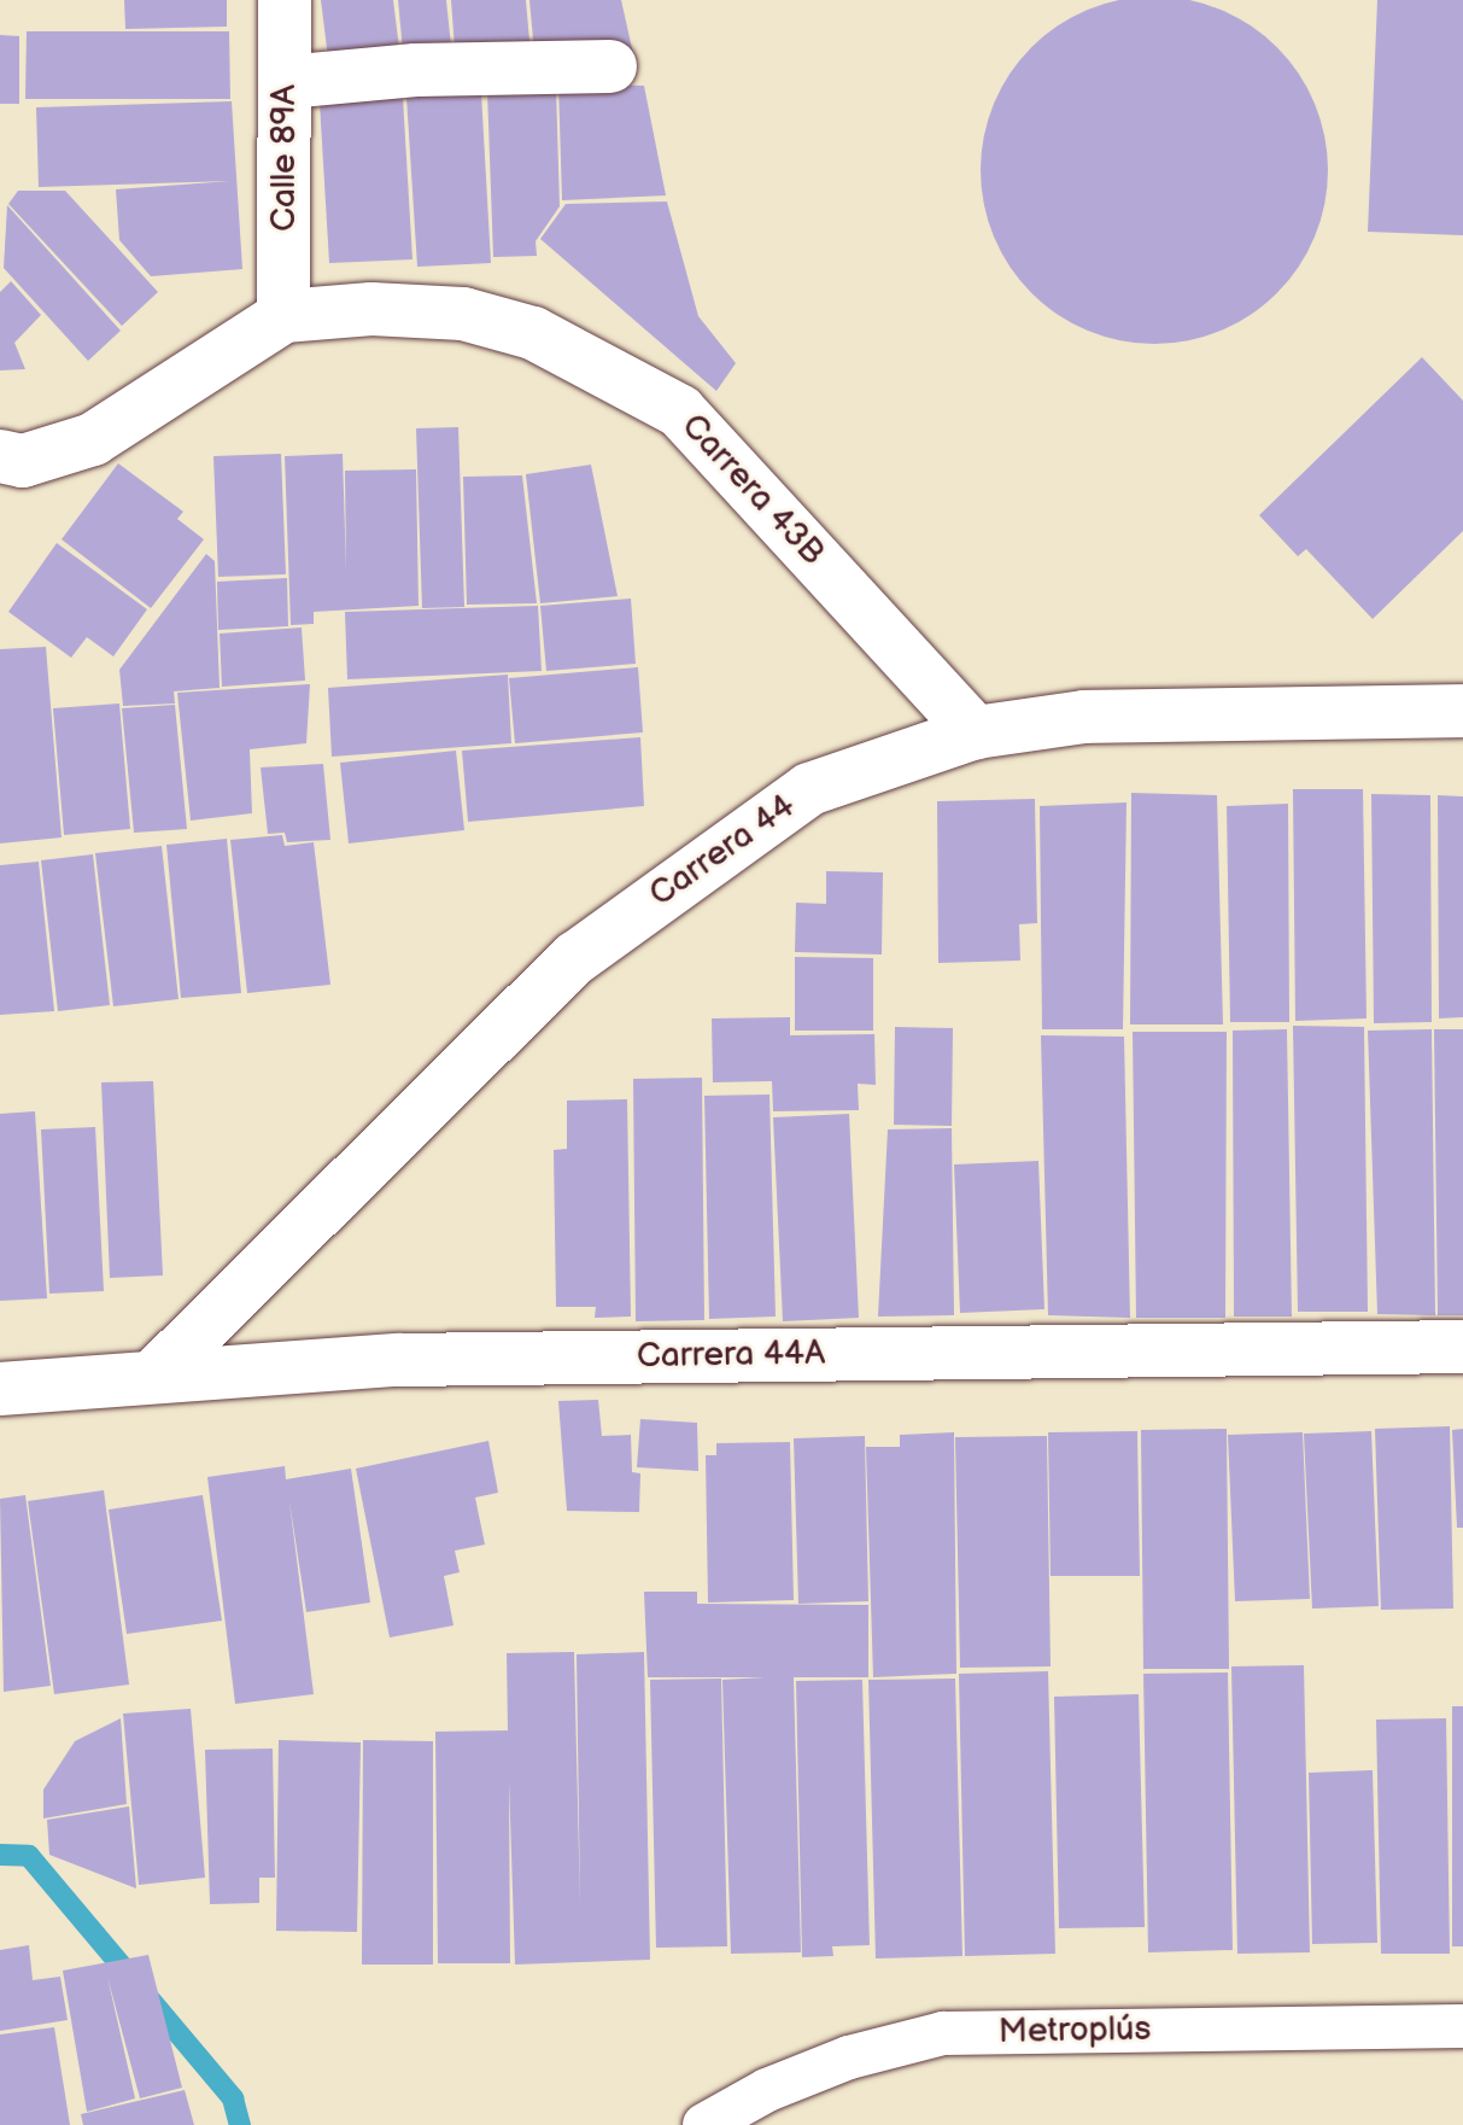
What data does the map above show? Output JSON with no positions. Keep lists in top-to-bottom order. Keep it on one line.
{"streets":{"street":["Calle 89A","Carrera 43B","Carrera 44","Carrera 44A"],"lane":["Metroplús"]},"crossings":[["Calle 89A","Carrera 43B"],["Carrera 43B","Carrera 44"],["Carrera 44","Carrera 44A"]]}
